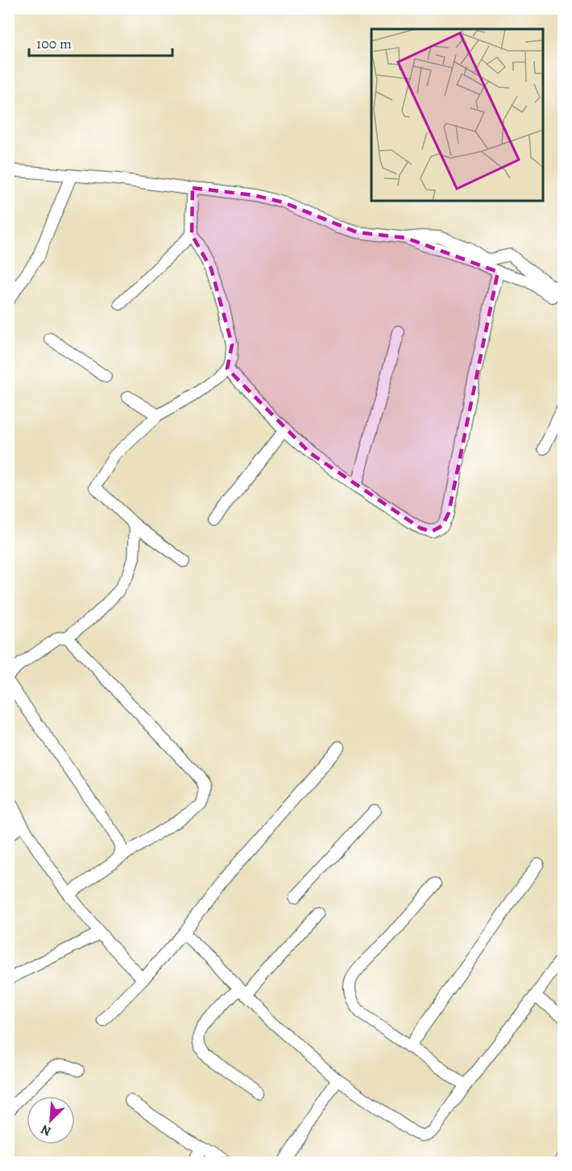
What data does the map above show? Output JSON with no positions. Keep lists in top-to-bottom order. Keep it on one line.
{"scale_bar":"100 m","north":"bottom left"}
